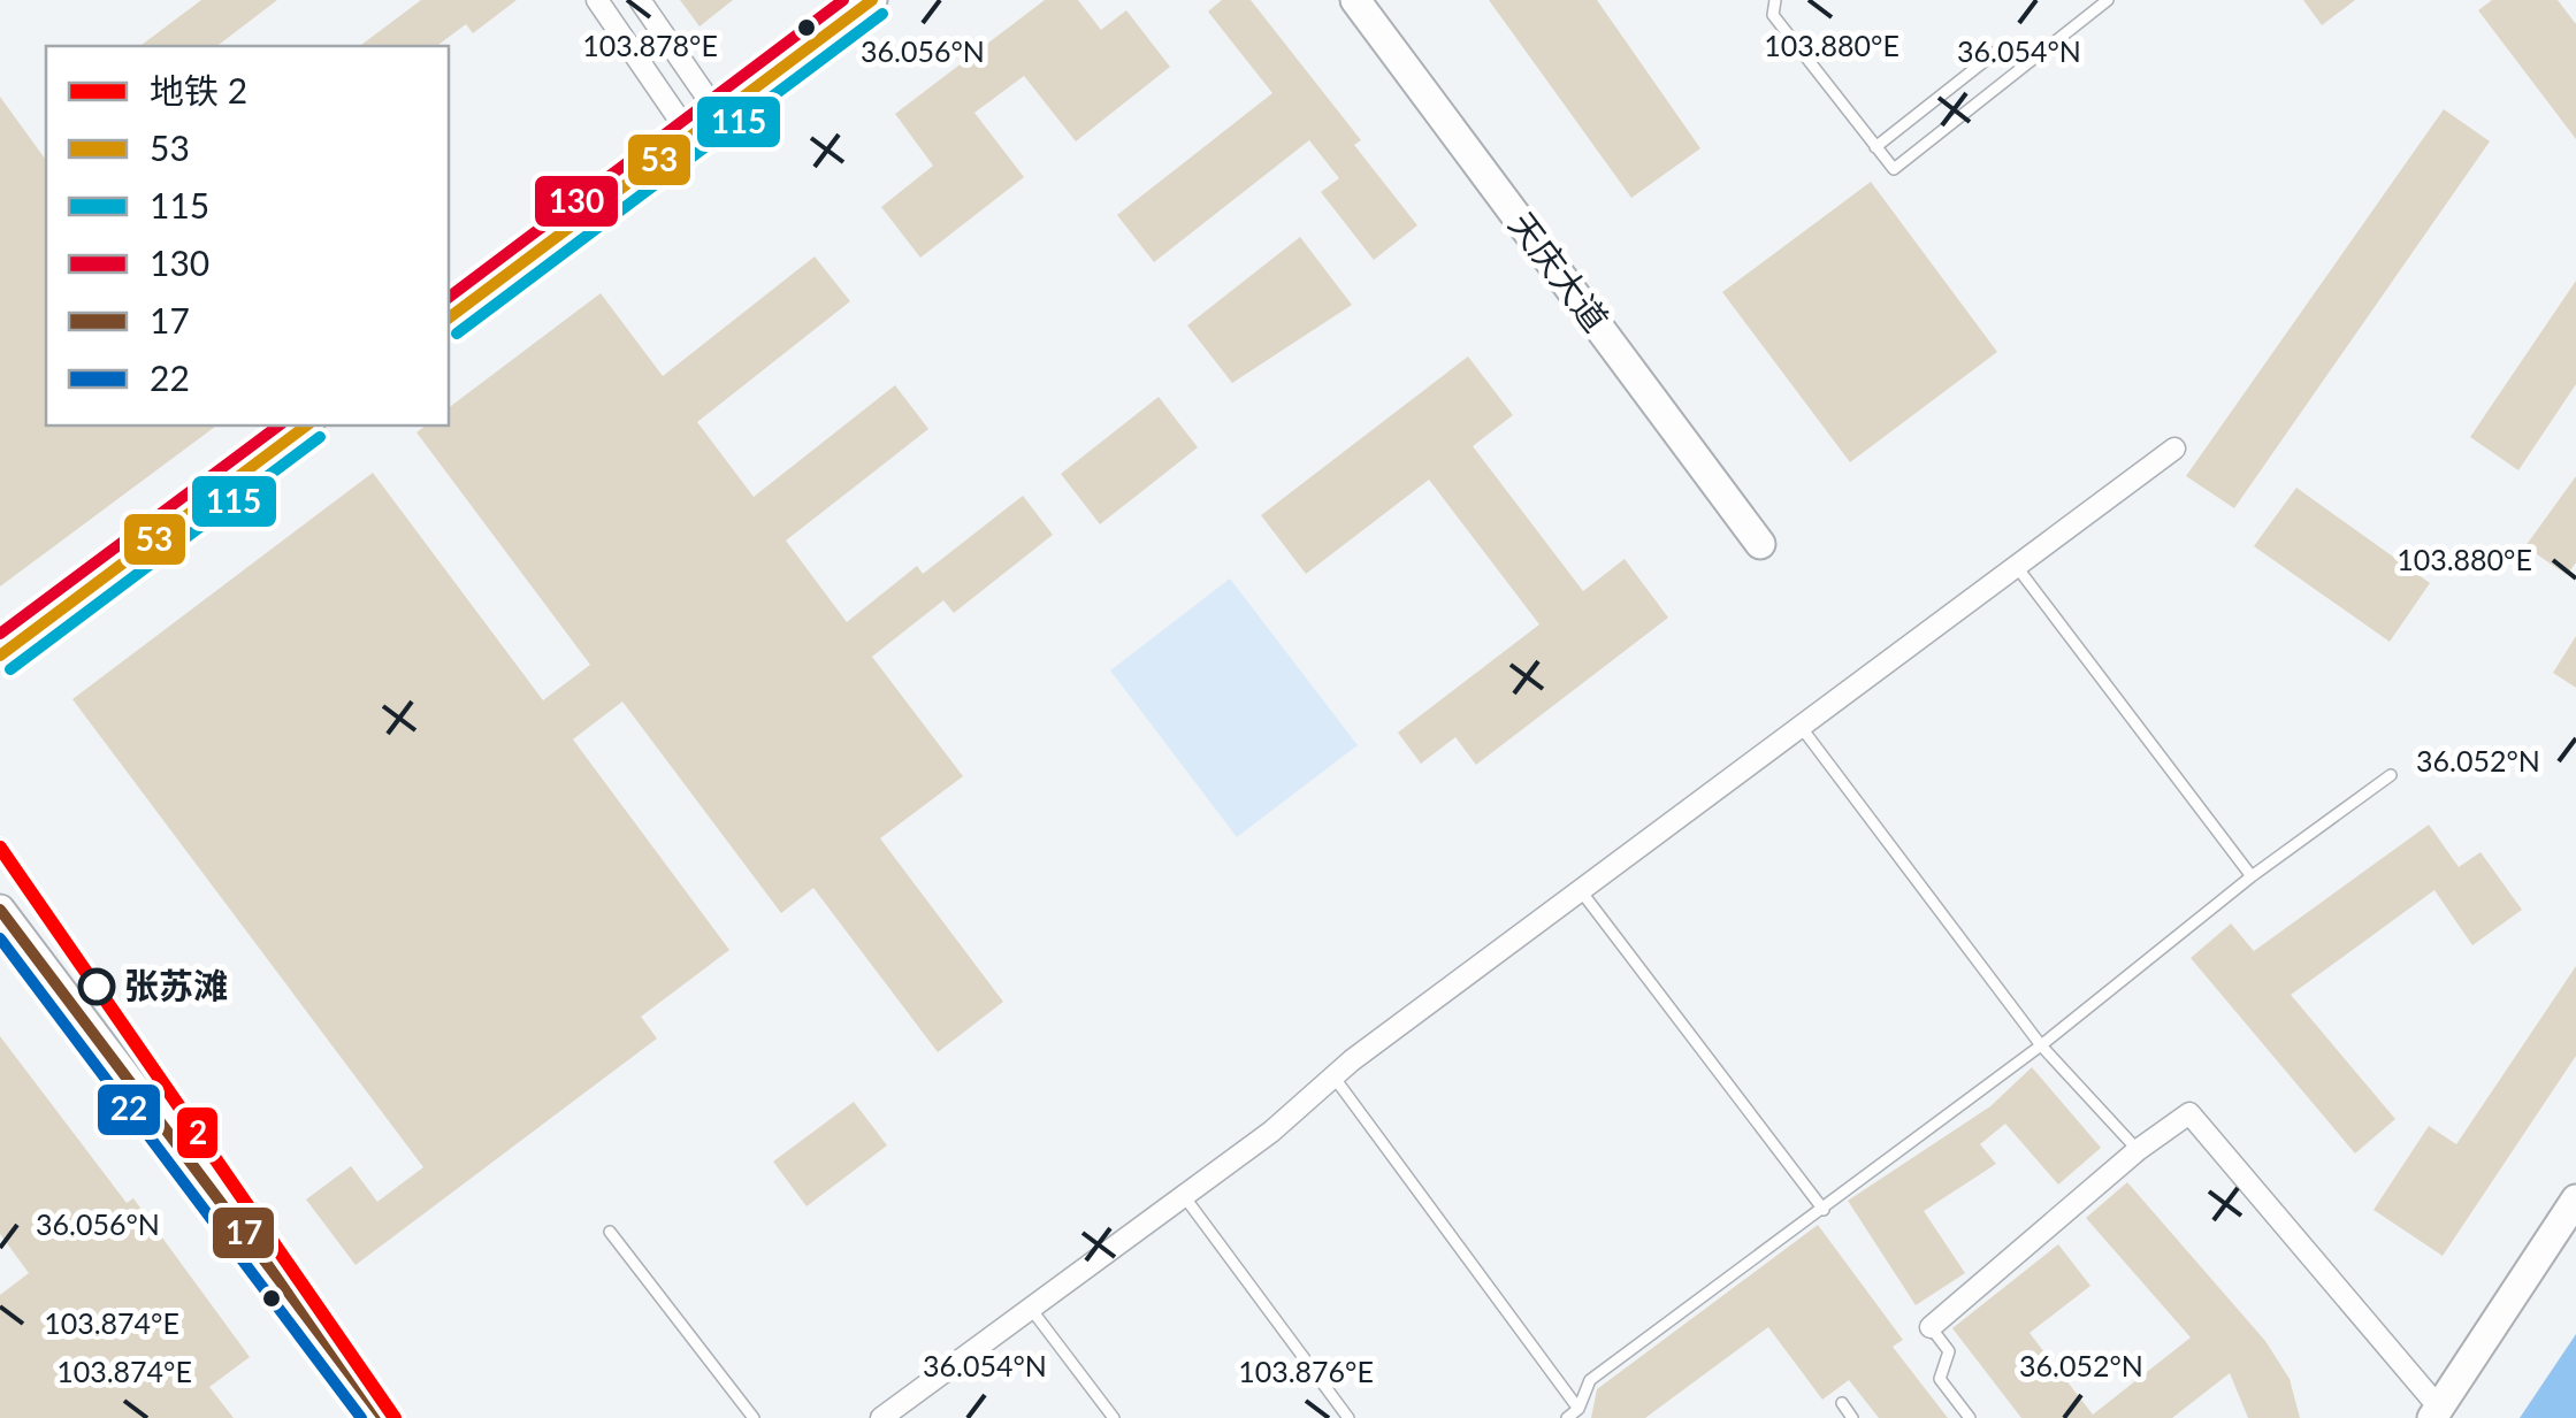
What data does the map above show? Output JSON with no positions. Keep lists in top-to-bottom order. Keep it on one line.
{"streets":{"street":["天庆大道"]},"places":["张苏滩"],"lines":["transit line 53","transit line 130","transit line 115","metro line 2","transit line 17","transit line 22"],"legend":["地铁 2","53","115","130","17","22"],"coordinates":["103.878°E","103.880°E","36.056°N","36.054°N","36.052°N","103.874°E","103.876°E"]}
